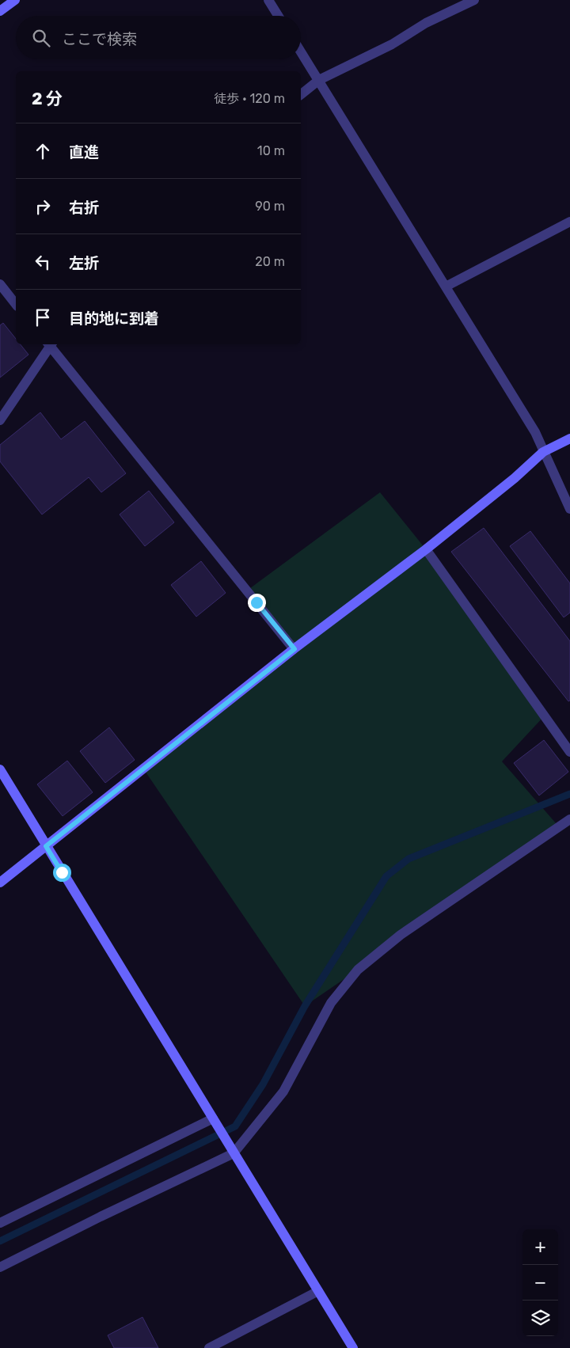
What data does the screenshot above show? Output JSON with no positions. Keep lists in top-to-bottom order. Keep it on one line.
{"page":{"search":"ここで検索","heading":["2 分","徒歩 · 120 m"],"list":[["直進","10 m"],["右折","90 m"],["左折","20 m"],"目的地に到着"],"map_buttons":["+","−"]}}
